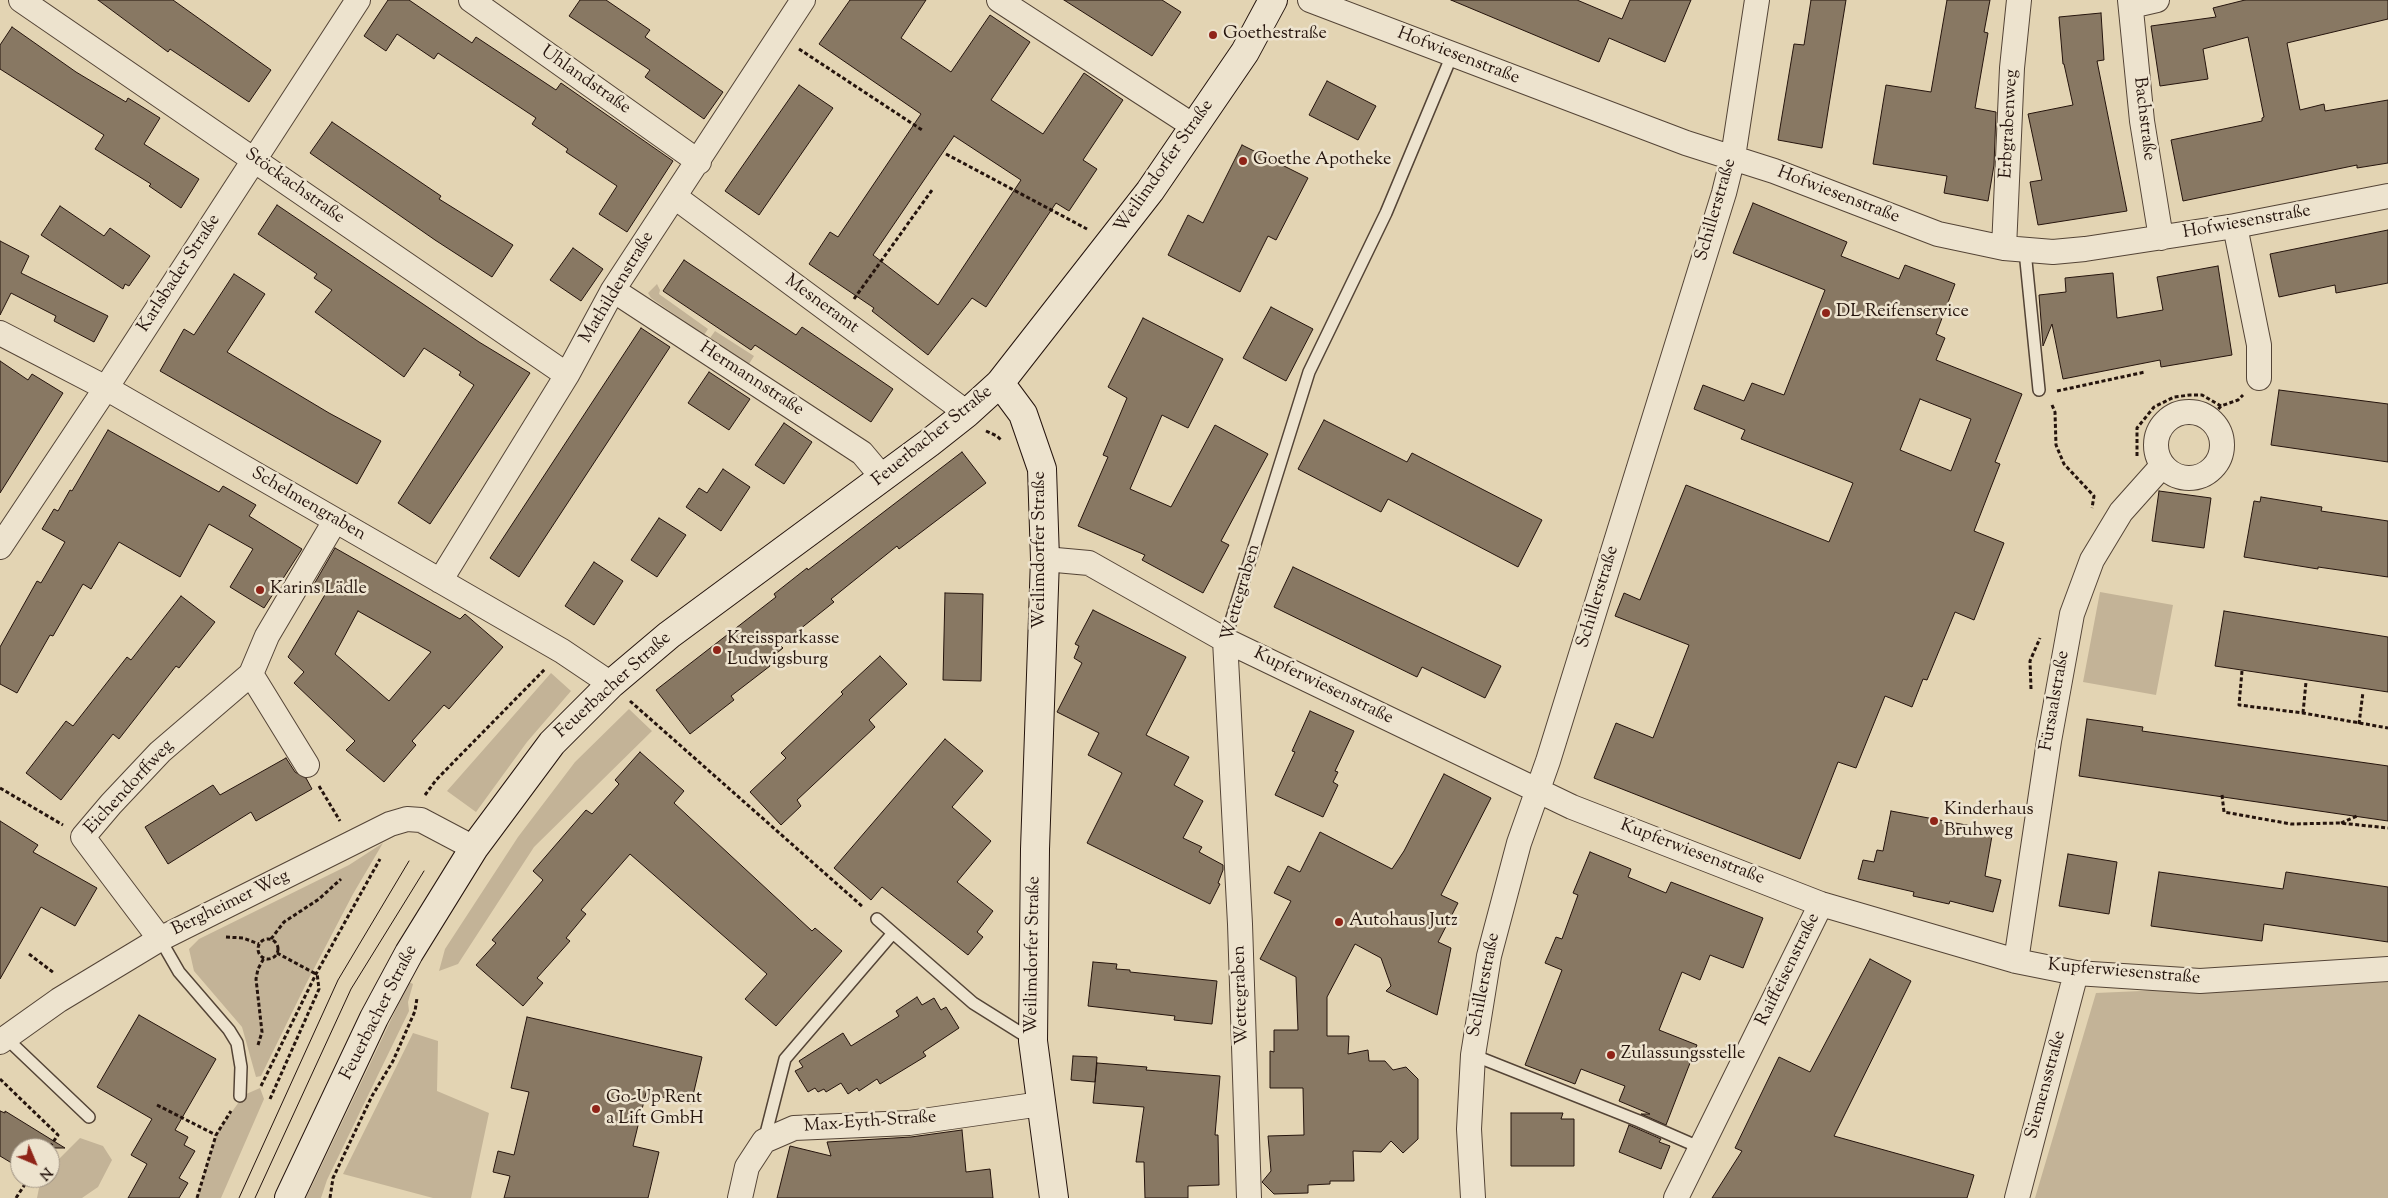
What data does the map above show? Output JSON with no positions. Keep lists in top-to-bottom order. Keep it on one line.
{"streets":{"main road":["Weilimdorfer Straße","Feuerbacher Straße"],"street":["Hofwiesenstraße","Uhlandstraße","Bachstraße","Erbgrabenweg","Stöckachstraße","Schillerstraße","Karlsbader Straße","Mathildenstraße","Mesneramt","Hermannstraße","Schelmengraben","Wettegraben","Kupferwiesenstraße","Fürsaalstraße","Eichendorffweg","Bergheimer Weg","Raiffeisenstraße","Siemensstraße","Max-Eyth-Straße"]},"crossings":[["Hofwiesenstraße","Bachstraße"],["Hofwiesenstraße","Erbgrabenweg"],["Hofwiesenstraße","Schillerstraße"],["Hofwiesenstraße","Wettegraben"],["Uhlandstraße","Mathildenstraße"],["Weilimdorfer Straße","Feuerbacher Straße"],["Weilimdorfer Straße","Kupferwiesenstraße"],["Weilimdorfer Straße","Max-Eyth-Straße"],["Stöckachstraße","Karlsbader Straße"],["Stöckachstraße","Mathildenstraße"],["Schillerstraße","Kupferwiesenstraße"],["Karlsbader Straße","Schelmengraben"],["Mathildenstraße","Mesneramt"],["Mathildenstraße","Hermannstraße"],["Mathildenstraße","Schelmengraben"],["Mesneramt","Feuerbacher Straße"],["Hermannstraße","Feuerbacher Straße"],["Feuerbacher Straße","Schelmengraben"],["Schelmengraben","Eichendorffweg"],["Wettegraben","Kupferwiesenstraße"],["Kupferwiesenstraße","Fürsaalstraße"],["Kupferwiesenstraße","Raiffeisenstraße"],["Kupferwiesenstraße","Siemensstraße"],["Eichendorffweg","Bergheimer Weg"]],"places":["Goethestraße","Goethe Apotheke","DL Reifenservice","Karins Lädle","Kreissparkasse Ludwigsburg","Kinderhaus Bruhweg","Autohaus Jutz","Zulassungsstelle","Go-Up Rent a Lift GmbH"],"north":"bottom right"}
